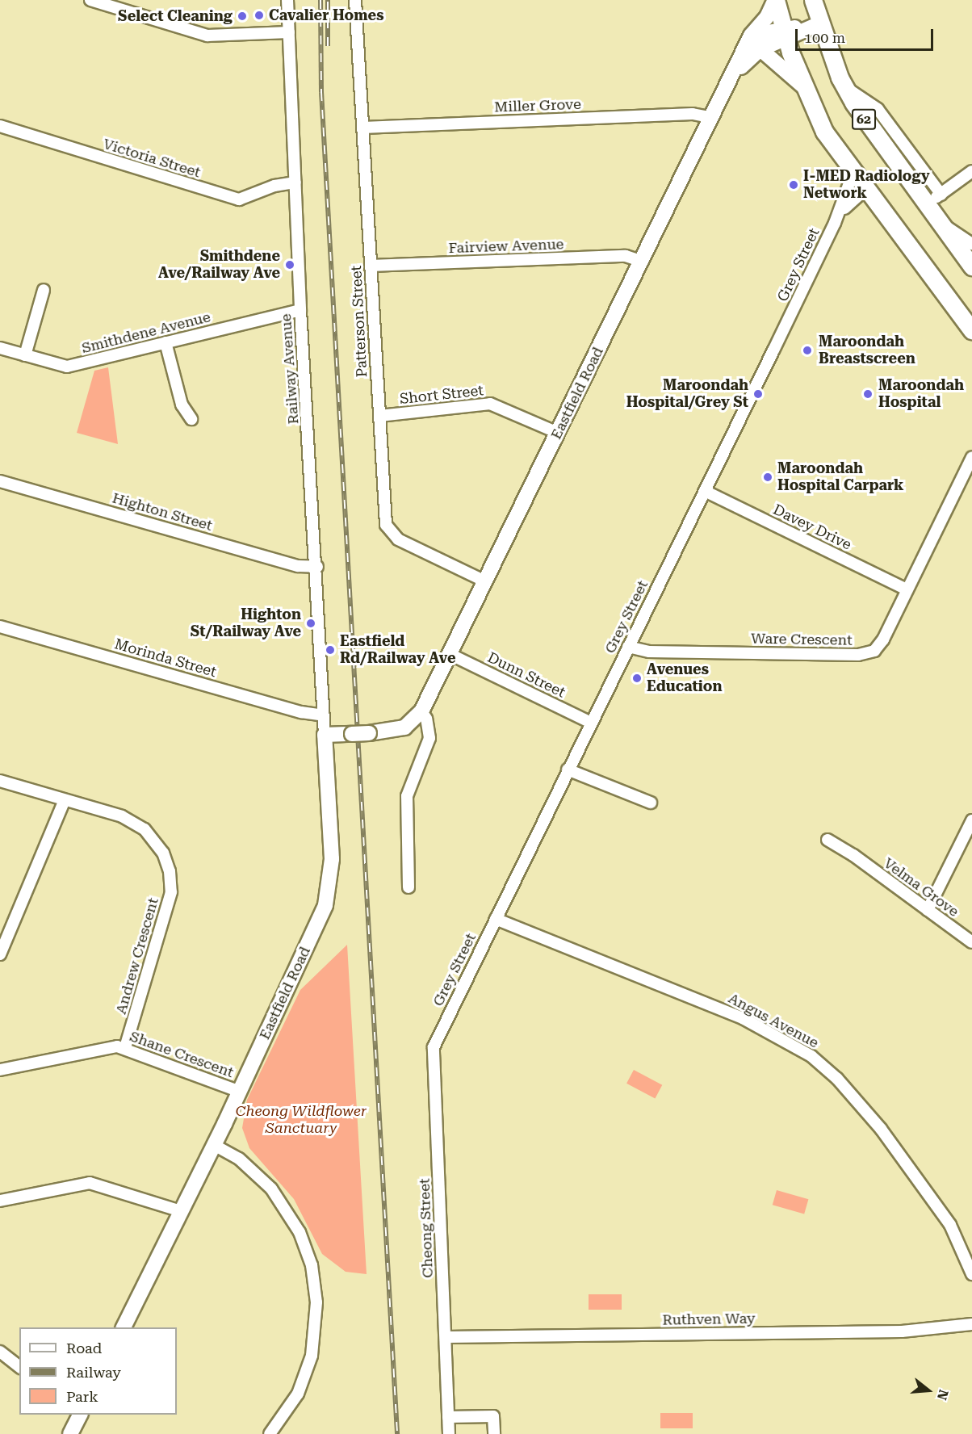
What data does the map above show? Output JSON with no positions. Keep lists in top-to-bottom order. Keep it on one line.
{"streets":{"main road":["62","Eastfield Road"],"street":["Miller Grove","Victoria Street","Fairview Avenue","Grey Street","Patterson Street","Smithdene Avenue","Railway Avenue","Short Street","Highton Street","Davey Drive","Ware Crescent","Morinda Street","Dunn Street","Velma Grove","Andrew Crescent","Angus Avenue","Shane Crescent","Cheong Street","Ruthven Way"]},"crossings":[["Miller Grove","Patterson Street"],["Miller Grove","Eastfield Road"],["62","Eastfield Road"],["Victoria Street","Railway Avenue"],["Fairview Avenue","Patterson Street"],["Fairview Avenue","Eastfield Road"],["Grey Street","Davey Drive"],["Grey Street","Ware Crescent"],["Grey Street","Dunn Street"],["Grey Street","Angus Avenue"],["Grey Street","Cheong Street"],["Patterson Street","Eastfield Road"],["Patterson Street","Short Street"],["Smithdene Avenue","Railway Avenue"],["Railway Avenue","Eastfield Road"],["Railway Avenue","Highton Street"],["Railway Avenue","Morinda Street"],["Eastfield Road","Short Street"],["Eastfield Road","Dunn Street"],["Eastfield Road","Shane Crescent"],["Davey Drive","Ware Crescent"],["Andrew Crescent","Shane Crescent"],["Cheong Street","Ruthven Way"]],"parks":["Cheong Wildflower Sanctuary"],"places":["Cavalier Homes","Select Cleaning","I-MED Radiology Network","Smithdene Ave/Railway Ave","Maroondah Breastscreen","Maroondah Hospital/Grey St","Maroondah Hospital","Maroondah Hospital Carpark","Highton St/Railway Ave","Eastfield Rd/Railway Ave","Avenues Education"],"legend":["Road","Railway","Park"],"scale_bar":"100 m","north":"right"}
